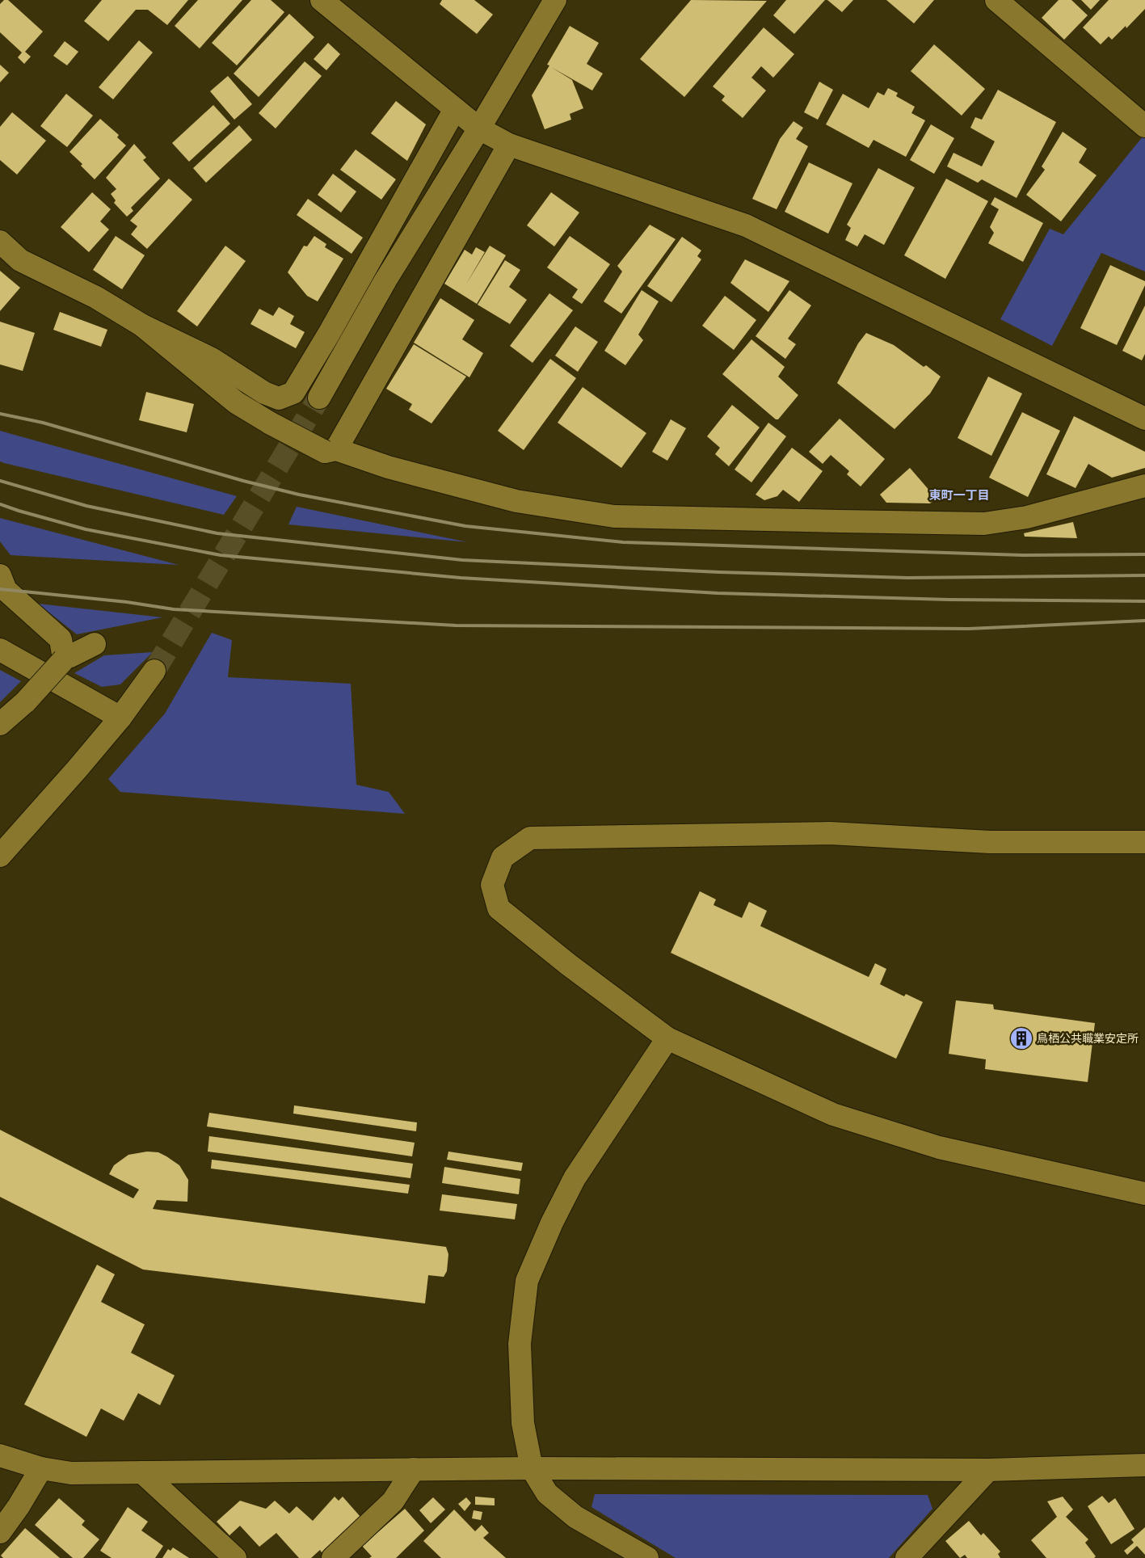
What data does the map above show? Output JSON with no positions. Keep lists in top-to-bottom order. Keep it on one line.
{"districts":["東町一丁目"],"places":{"building":["鳥栖公共職業安定所"]}}
